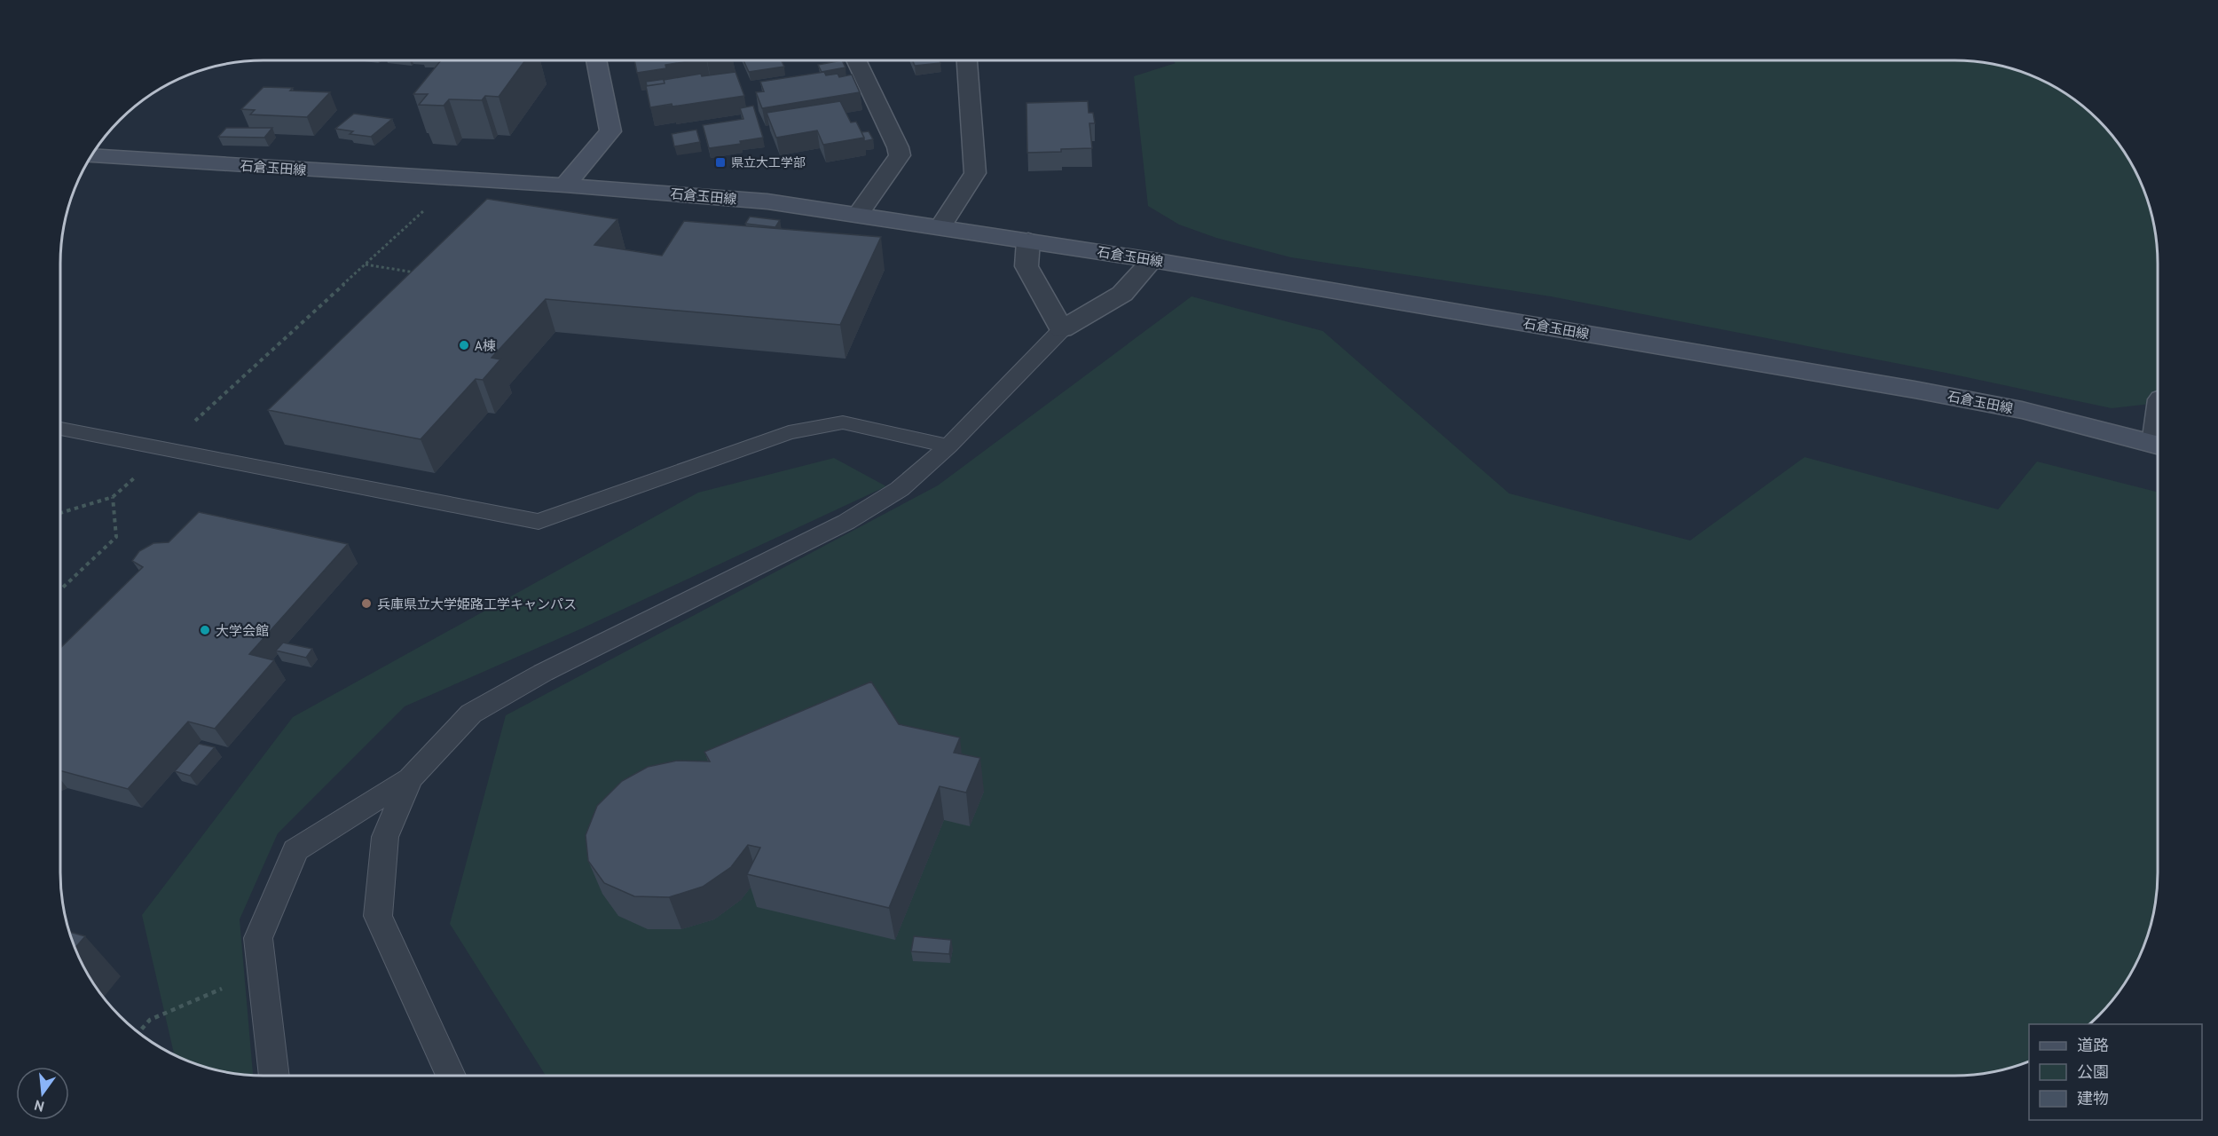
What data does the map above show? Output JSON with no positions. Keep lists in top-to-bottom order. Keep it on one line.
{"streets":{"main road":["石倉玉田線"]},"places":{"transit":["県立大工学部"],"other":["A棟","兵庫県立大学姫路工学キャンパス","大学会館"]},"legend":["道路","公園","建物"],"north":"bottom"}
